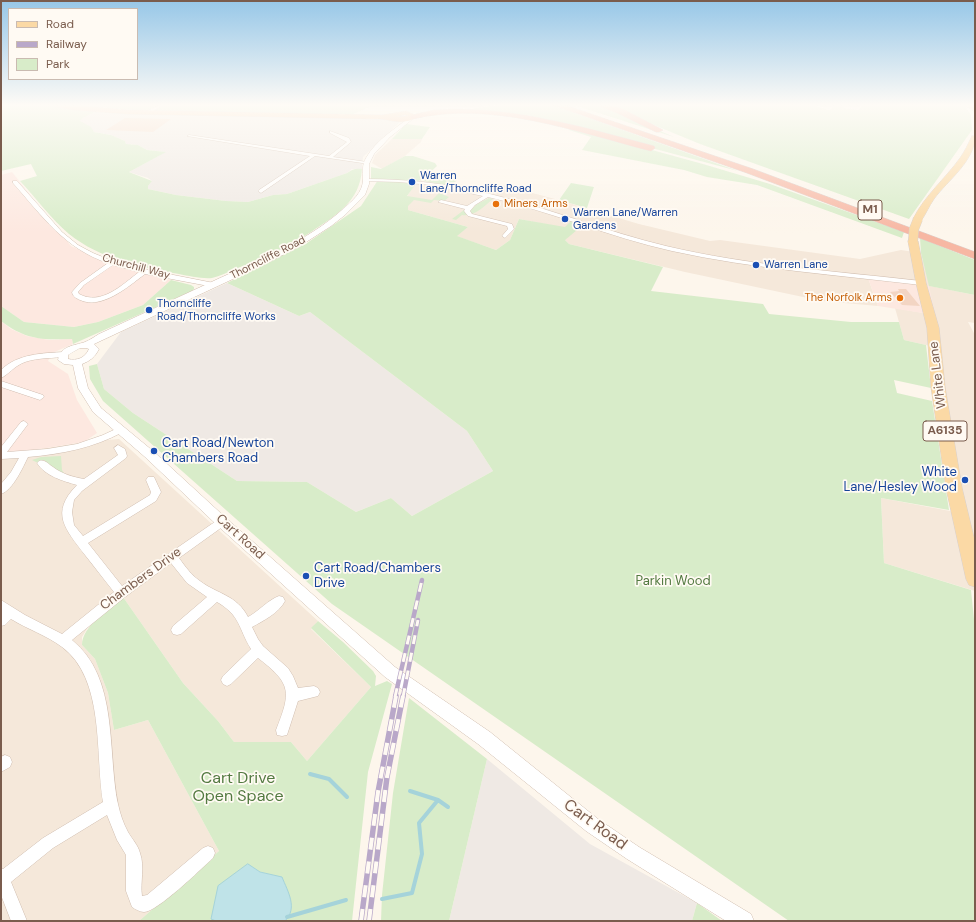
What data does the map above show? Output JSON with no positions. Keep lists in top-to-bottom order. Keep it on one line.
{"streets":{"highway":["M1"],"main road":["White Lane","A6135"],"street":["Thorncliffe Road","Churchill Way","Cart Road","Chambers Drive"]},"crossings":[["Thorncliffe Road","Churchill Way"],["Cart Road","Chambers Drive"]],"parks":["Parkin Wood","Cart Drive Open Space"],"places":["Warren Lane/Thorncliffe Road","Miners Arms","Warren Lane/Warren Gardens","Warren Lane","The Norfolk Arms","Thorncliffe Road/Thorncliffe Works","Cart Road/Newton Chambers Road","White Lane/Hesley Wood","Cart Road/Chambers Drive"],"legend":["Road","Railway","Park"]}
